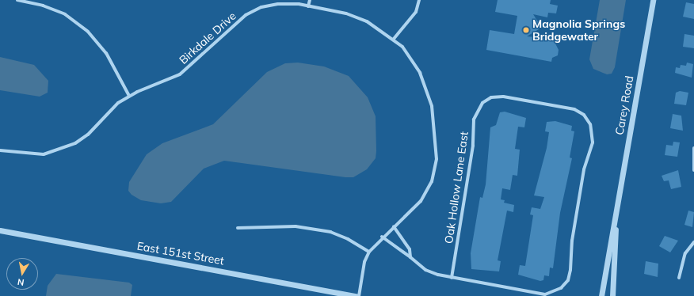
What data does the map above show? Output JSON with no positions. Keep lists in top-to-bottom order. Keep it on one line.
{"streets":{"street":["Birkdale Drive","Carey Road","Oak Hollow Lane East","East 151st Street"]},"crossings":[["Birkdale Drive","East 151st Street"]],"places":["Magnolia Springs Bridgewater"],"north":"bottom"}
